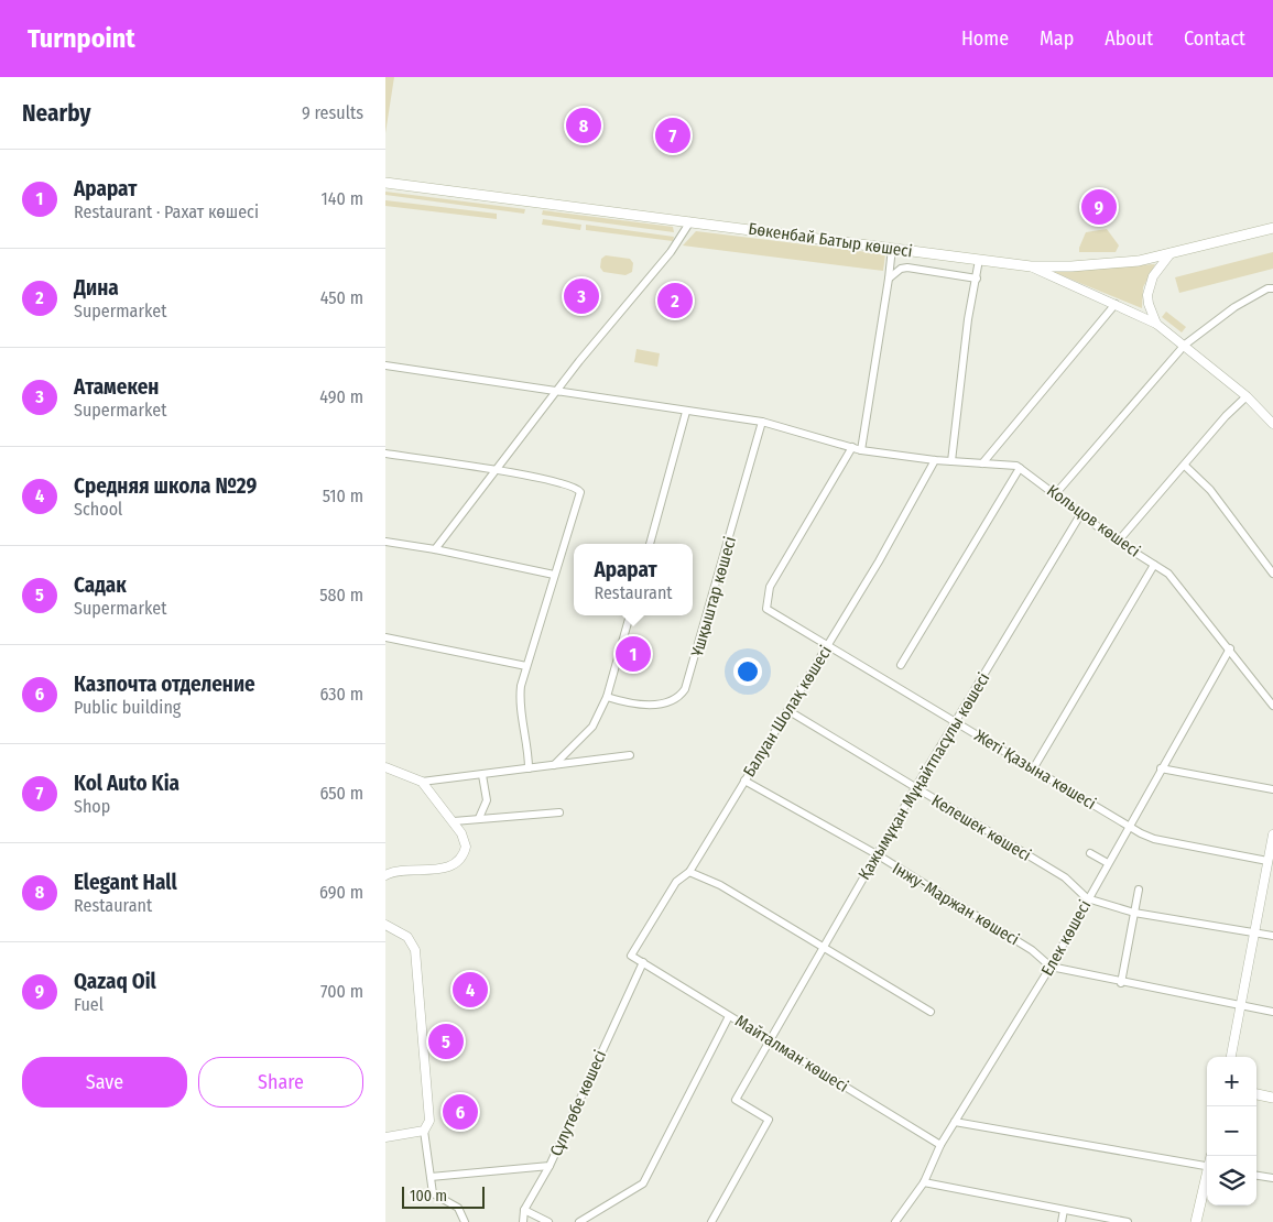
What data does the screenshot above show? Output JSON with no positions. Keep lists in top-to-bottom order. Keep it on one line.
{"streets":{"main road":["Бөкенбай Батыр көшесі"],"street":["Кольцов көшесі","Ұшқыштар көшесі","Балуан Шолақ көшесі","Жеті Қазына көшесі","Қажымұқан Мұңайтпасұлы көшесі","Келешек көшесі","Інжу-Маржан көшесі","Елек көшесі","Майталман көшесі","Сұлутөбе көшесі"]},"crossings":[["Кольцов көшесі","Ұшқыштар көшесі"],["Кольцов көшесі","Балуан Шолақ көшесі"],["Кольцов көшесі","Жеті Қазына көшесі"],["Кольцов көшесі","Қажымұқан Мұңайтпасұлы көшесі"],["Кольцов көшесі","Елек көшесі"],["Балуан Шолақ көшесі","Жеті Қазына көшесі"],["Балуан Шолақ көшесі","Келешек көшесі"],["Балуан Шолақ көшесі","Інжу-Маржан көшесі"],["Балуан Шолақ көшесі","Майталман көшесі"],["Жеті Қазына көшесі","Қажымұқан Мұңайтпасұлы көшесі"],["Жеті Қазына көшесі","Елек көшесі"],["Қажымұқан Мұңайтпасұлы көшесі","Келешек көшесі"],["Қажымұқан Мұңайтпасұлы көшесі","Інжу-Маржан көшесі"],["Қажымұқан Мұңайтпасұлы көшесі","Майталман көшесі"],["Келешек көшесі","Елек көшесі"],["Інжу-Маржан көшесі","Елек көшесі"],["Елек көшесі","Майталман көшесі"],["Майталман көшесі","Сұлутөбе көшесі"]],"scale_bar":"100 m","page":{"header":"Turnpoint","nav":["Home","Map","About","Contact"],"heading":["Nearby","9 results"],"pins":["8","7","9","3","2","1","4","5","6"],"list":[{"mark":"1","name":"Арарат","note":"Restaurant · Рахат көшесі","value":"140 m"},{"mark":"2","name":"Дина","note":"Supermarket","value":"450 m"},{"mark":"3","name":"Атамекен","note":"Supermarket","value":"490 m"},{"mark":"4","name":"Средняя школа №29","note":"School","value":"510 m"},{"mark":"5","name":"Садак","note":"Supermarket","value":"580 m"},{"mark":"6","name":"Казпочта отделение","note":"Public building","value":"630 m"},{"mark":"7","name":"Kol Auto Kia","note":"Shop","value":"650 m"},{"mark":"8","name":"Elegant Hall","note":"Restaurant","value":"690 m"},{"mark":"9","name":"Qazaq Oil","note":"Fuel","value":"700 m"}],"popup":["Арарат","Restaurant"],"buttons":["Save","Share"],"map_buttons":["+","−"],"scale":"100 m"}}
